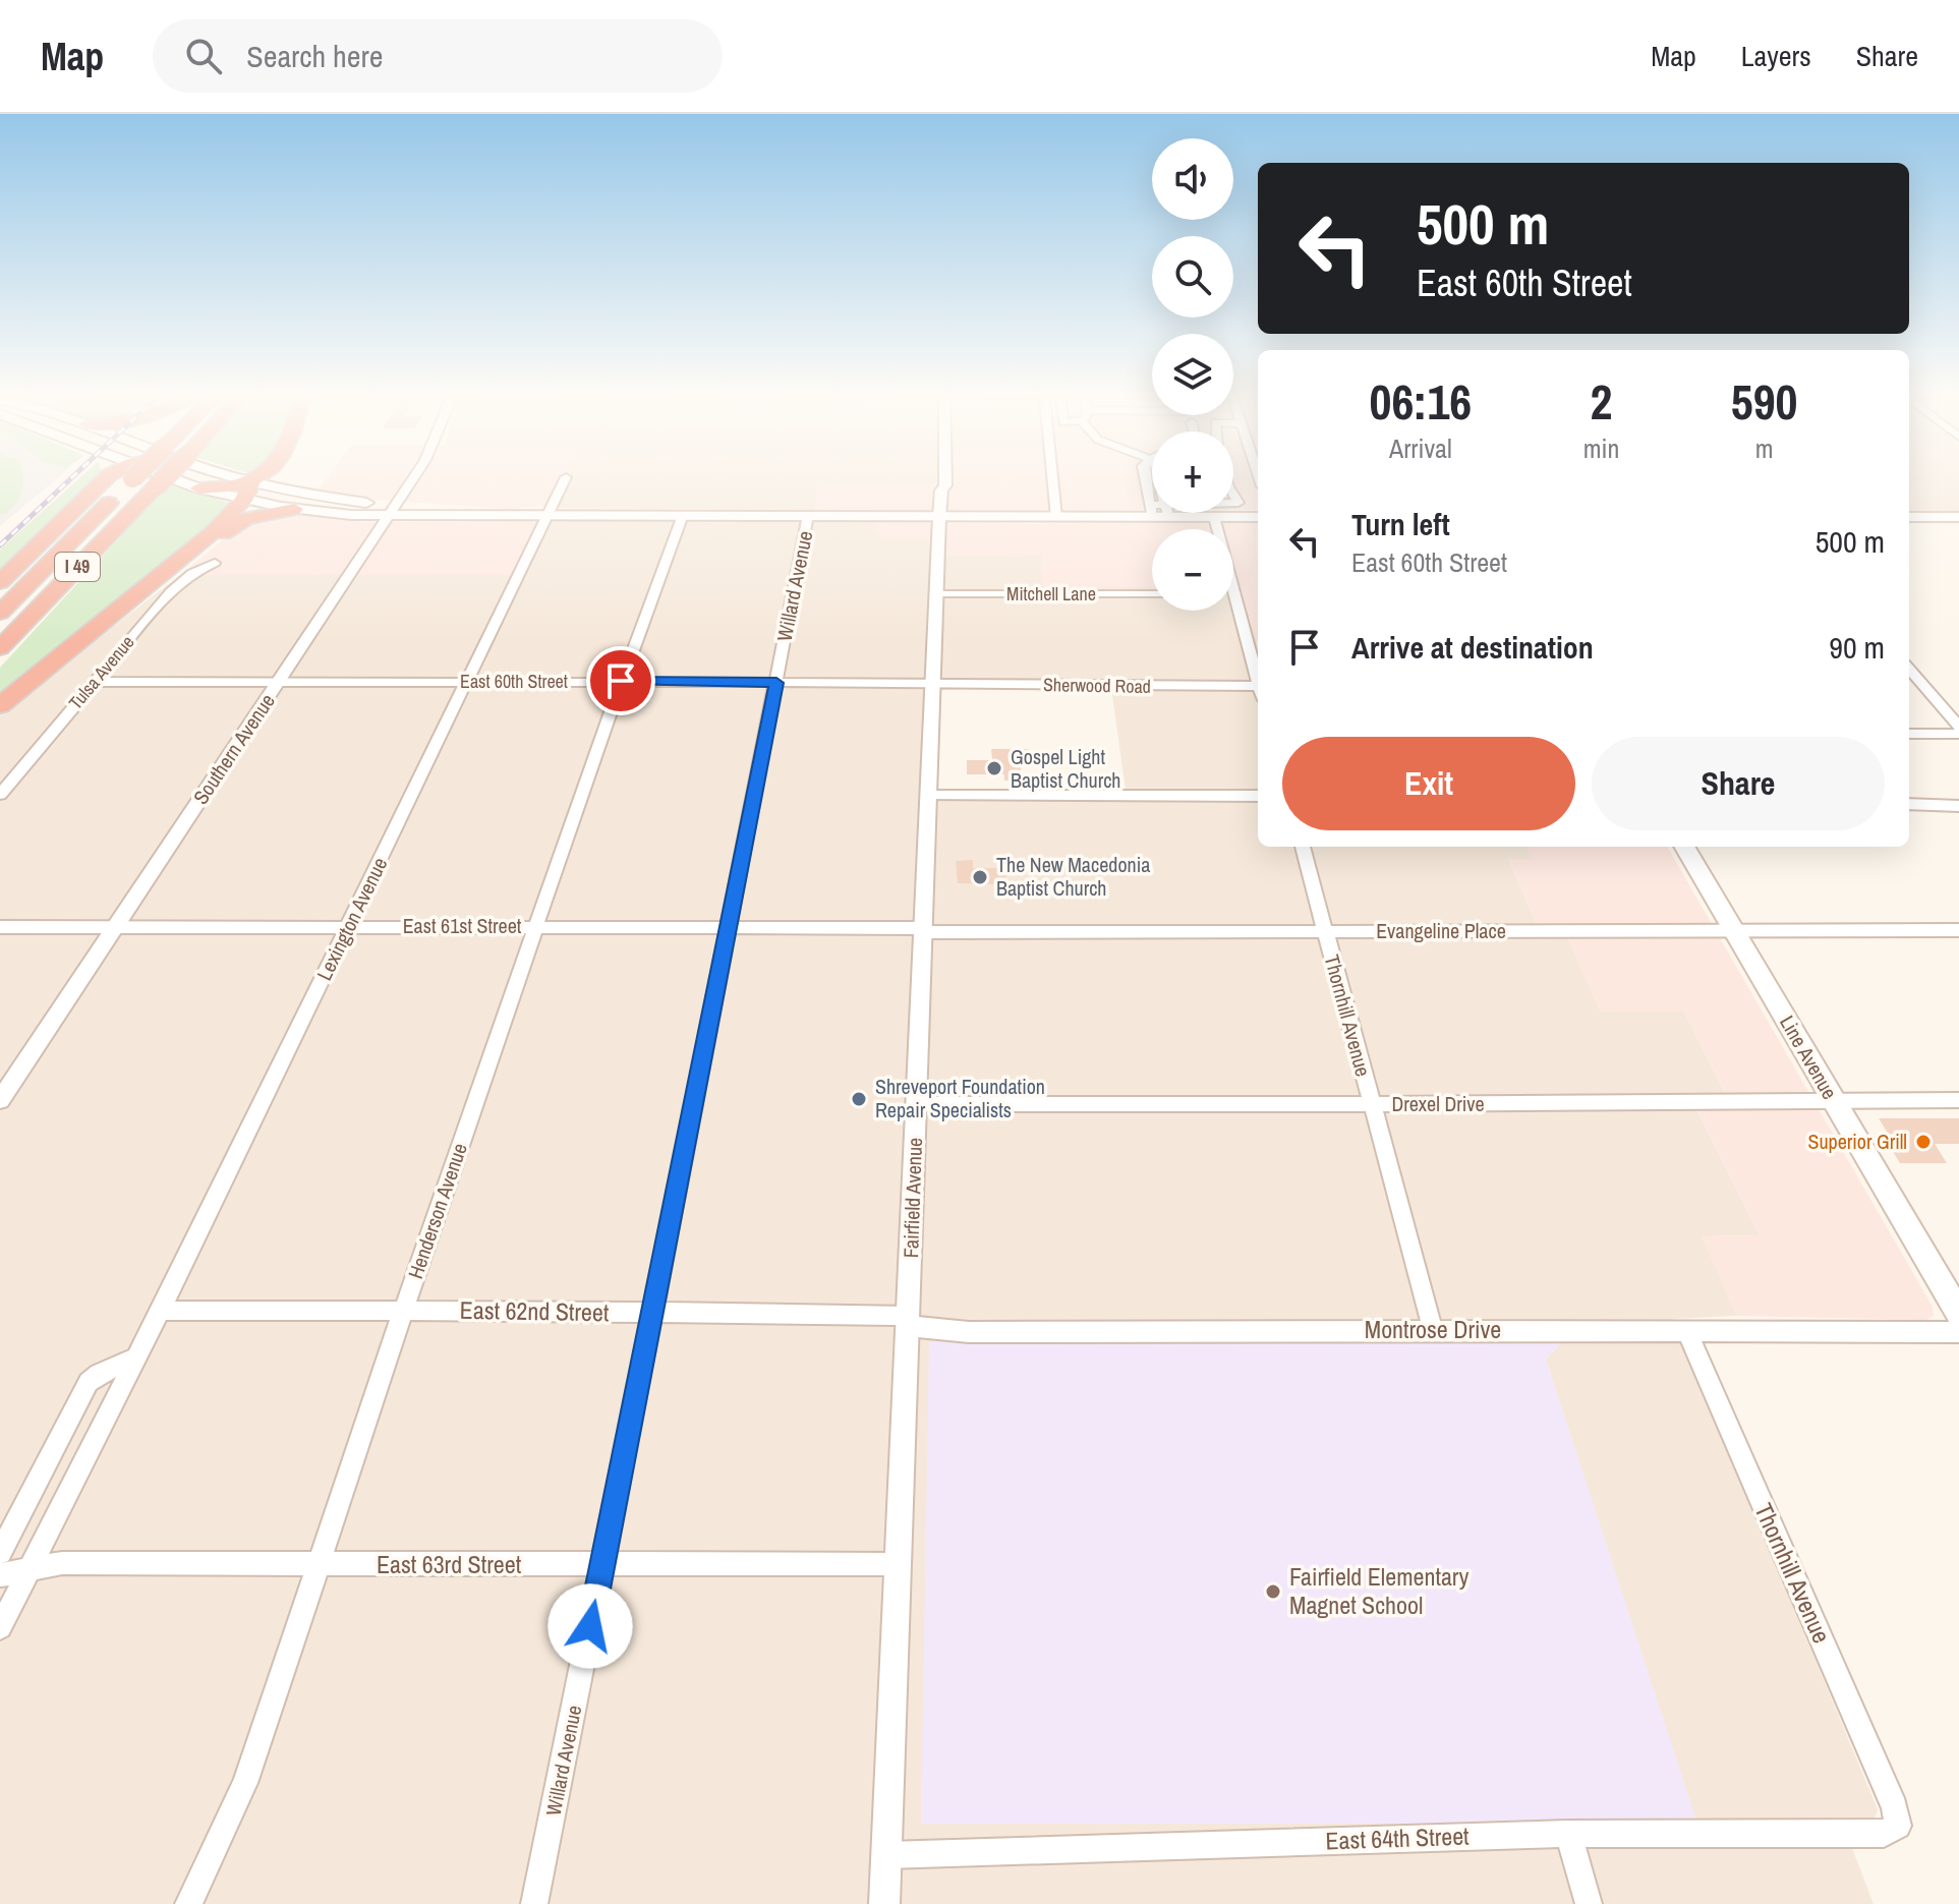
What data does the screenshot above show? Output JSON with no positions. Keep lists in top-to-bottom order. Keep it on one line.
{"streets":{"highway":["I 49"],"main road":["Line Avenue"],"street":["Willard Avenue","Mitchell Lane","Tulsa Avenue","East 60th Street","Sherwood Road","Southern Avenue","Lexington Avenue","East 61st Street","Evangeline Place","Thornhill Avenue","Drexel Drive","Fairfield Avenue","Henderson Avenue","East 62nd Street","Montrose Drive","East 63rd Street","East 64th Street"]},"crossings":[["Willard Avenue","East 60th Street"],["Willard Avenue","East 61st Street"],["Willard Avenue","East 62nd Street"],["Willard Avenue","East 63rd Street"],["Mitchell Lane","Fairfield Avenue"],["Tulsa Avenue","East 60th Street"],["East 60th Street","Sherwood Road"],["East 60th Street","Southern Avenue"],["East 60th Street","Lexington Avenue"],["East 60th Street","Fairfield Avenue"],["East 60th Street","Henderson Avenue"],["Sherwood Road","Fairfield Avenue"],["Southern Avenue","East 61st Street"],["Lexington Avenue","East 61st Street"],["Lexington Avenue","East 62nd Street"],["Lexington Avenue","East 63rd Street"],["East 61st Street","Evangeline Place"],["East 61st Street","Fairfield Avenue"],["East 61st Street","Henderson Avenue"],["Evangeline Place","Thornhill Avenue"],["Evangeline Place","Line Avenue"],["Evangeline Place","Fairfield Avenue"],["Thornhill Avenue","Drexel Drive"],["Thornhill Avenue","Montrose Drive"],["Thornhill Avenue","East 64th Street"],["Line Avenue","Drexel Drive"],["Drexel Drive","Fairfield Avenue"],["Fairfield Avenue","East 62nd Street"],["Fairfield Avenue","Montrose Drive"],["Fairfield Avenue","East 63rd Street"],["Fairfield Avenue","East 64th Street"],["Henderson Avenue","East 62nd Street"],["Henderson Avenue","East 63rd Street"],["East 62nd Street","Montrose Drive"]],"places":["Gospel Light Baptist Church","The New Macedonia Baptist Church","Shreveport Foundation Repair Specialists","Superior Grill","Fairfield Elementary Magnet School"],"page":{"header":"Map","search":"Search here","nav":["Map","Layers","Share"],"map_buttons":["+","−"],"turn":["500 m","East 60th Street"],"eta":["06:16","Arrival","2","min","590","m"],"list":[{"name":"Turn left","note":"East 60th Street","value":"500 m"},{"name":"Arrive at destination","value":"90 m"}],"buttons":["Exit","Share"]}}
